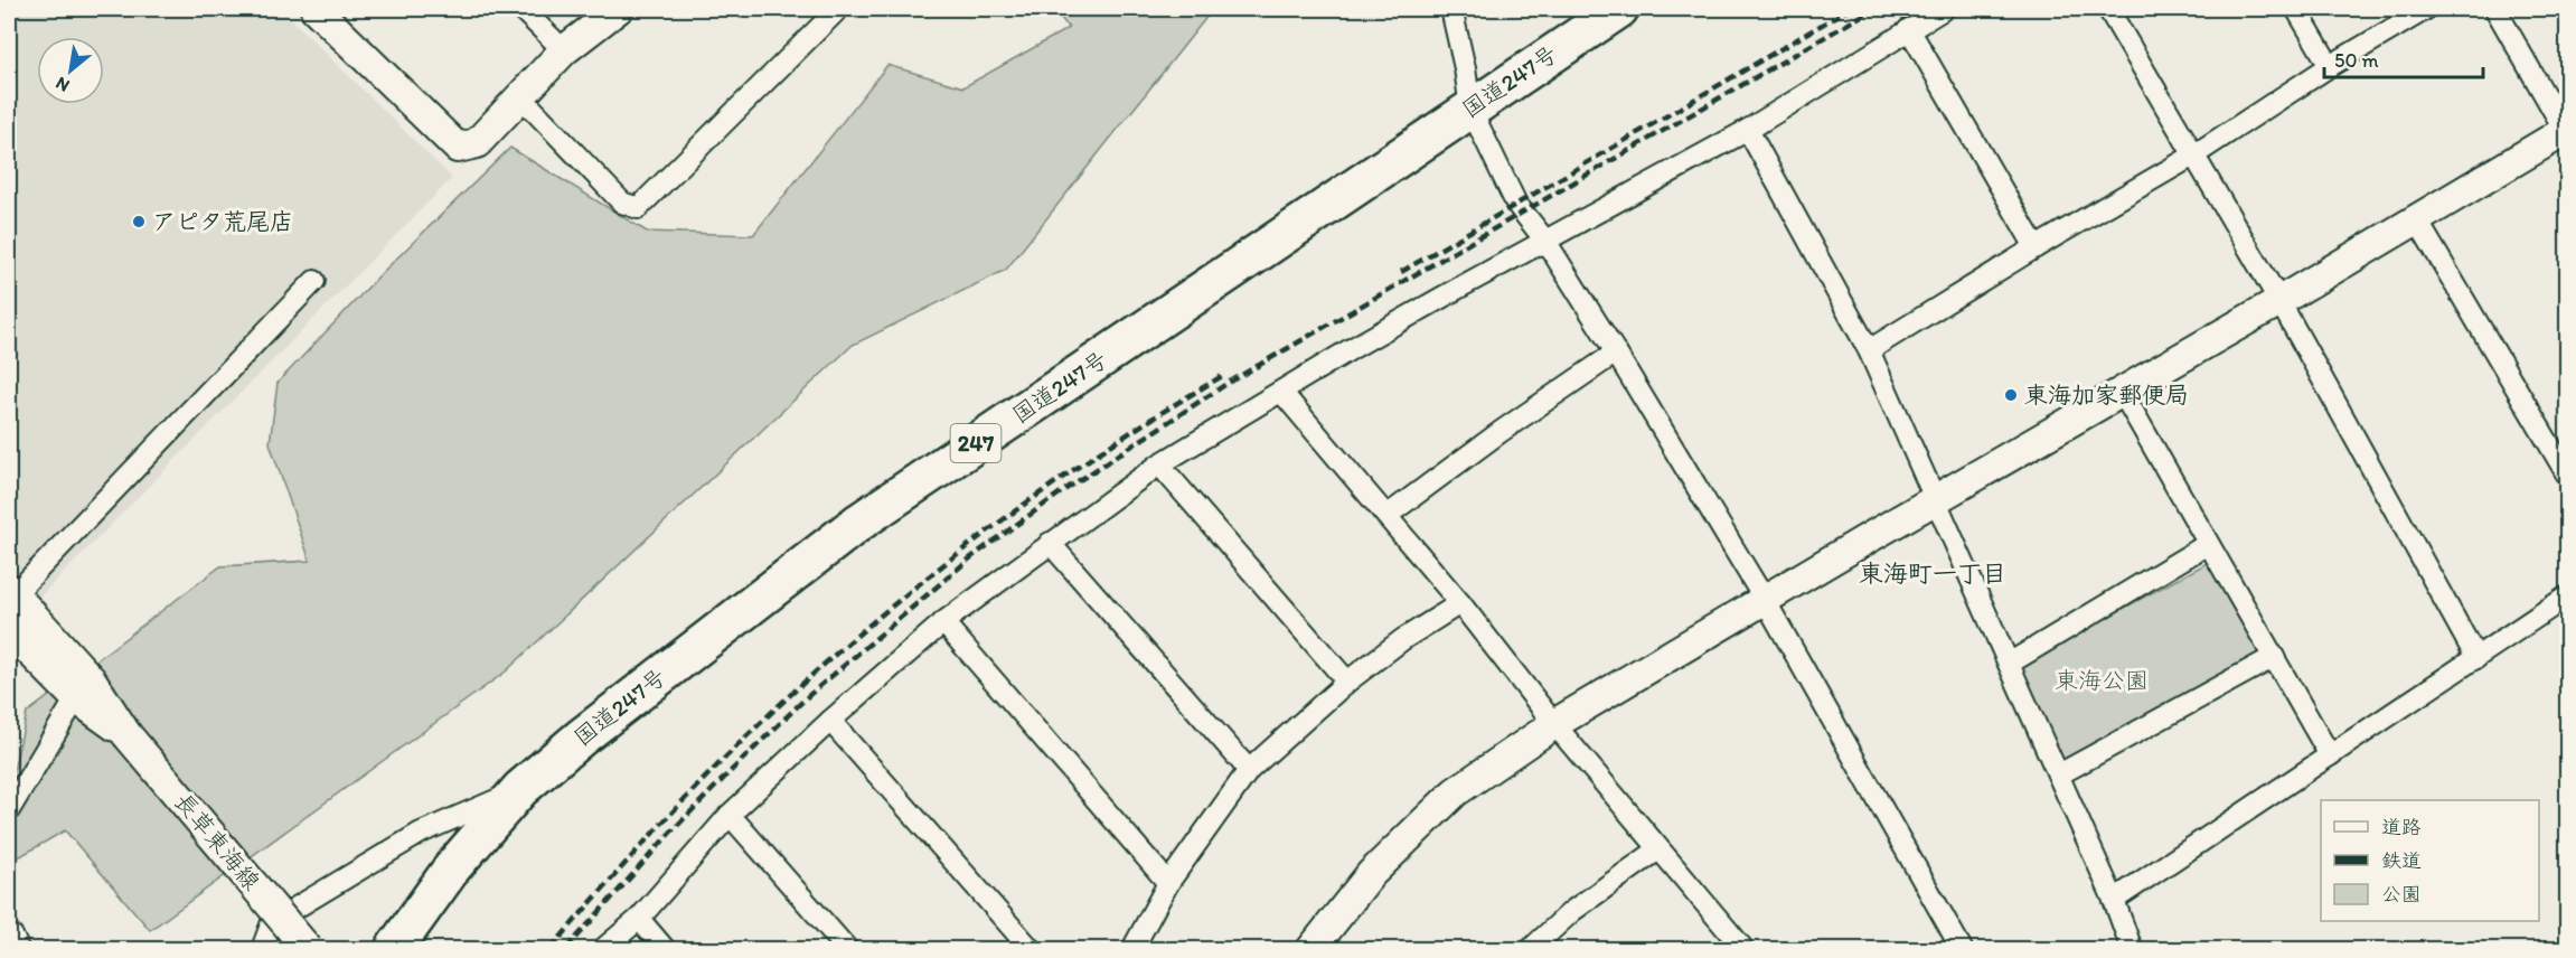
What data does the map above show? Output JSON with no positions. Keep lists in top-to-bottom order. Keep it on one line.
{"streets":{"highway":["国道247号","247"],"street":["長草東海線"]},"districts":["東海町一丁目"],"parks":["東海公園"],"places":["アピタ荒尾店","東海加家郵便局"],"legend":["道路","鉄道","公園"],"scale_bar":"50 m","north":"bottom left"}
